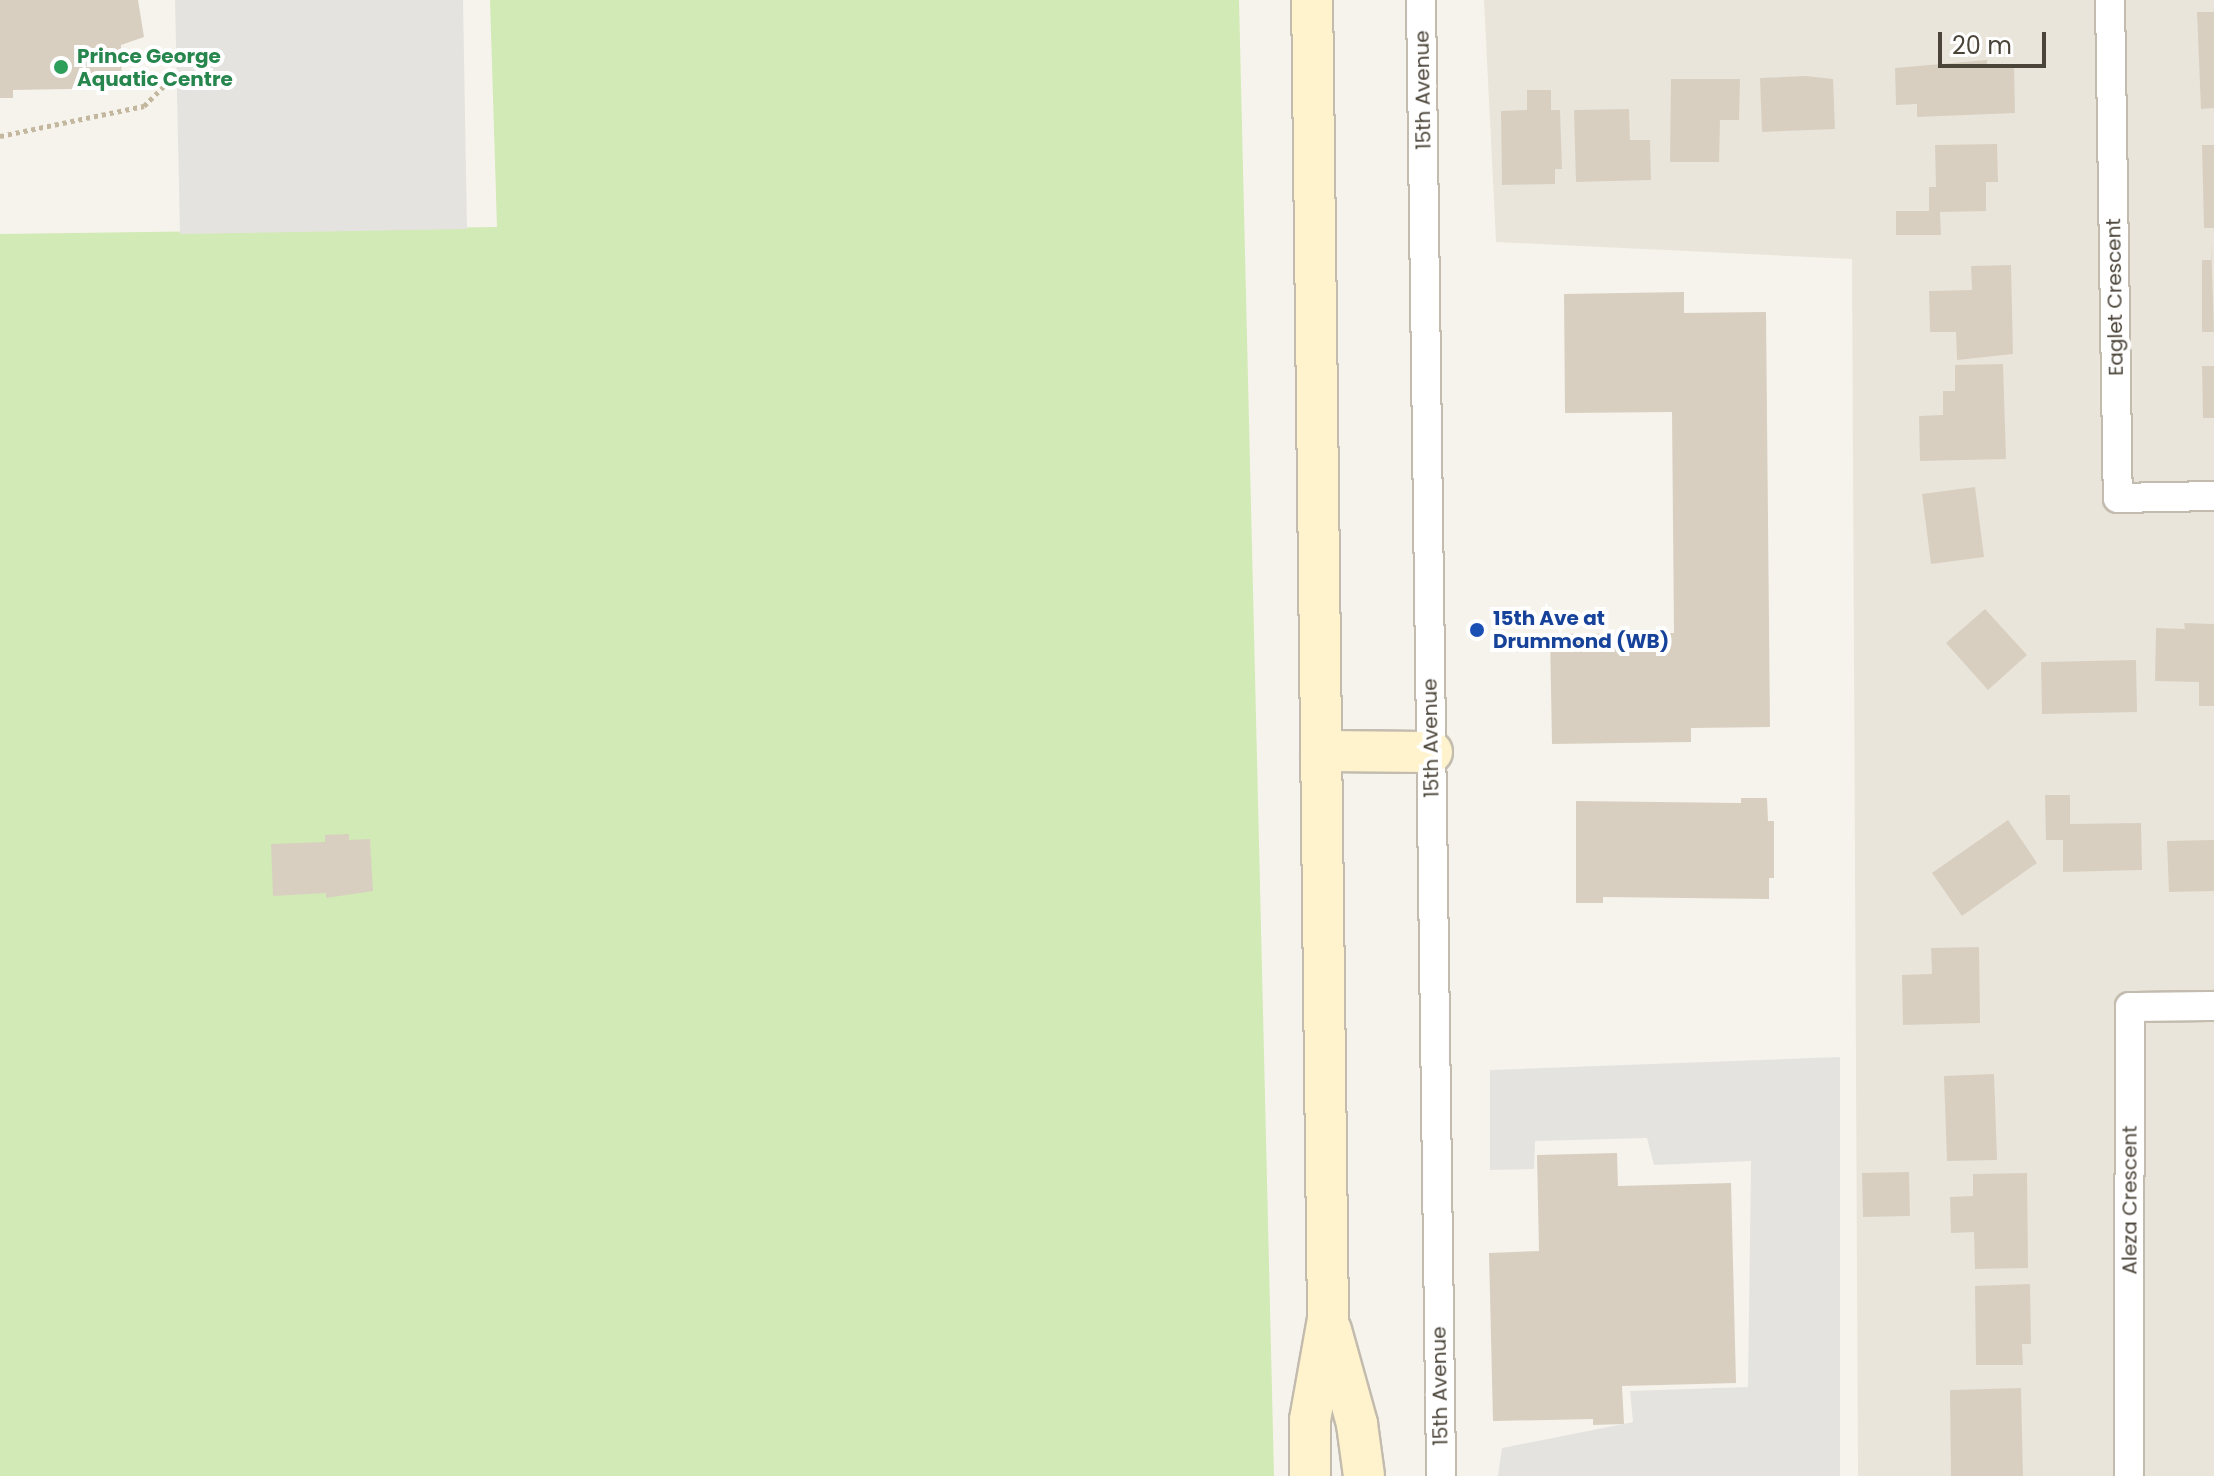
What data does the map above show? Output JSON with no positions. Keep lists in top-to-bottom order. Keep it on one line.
{"streets":{"street":["15th Avenue","Eaglet Crescent","Aleza Crescent"]},"places":["Prince George Aquatic Centre","15th Ave at Drummond (WB)"],"scale_bar":"20 m"}
